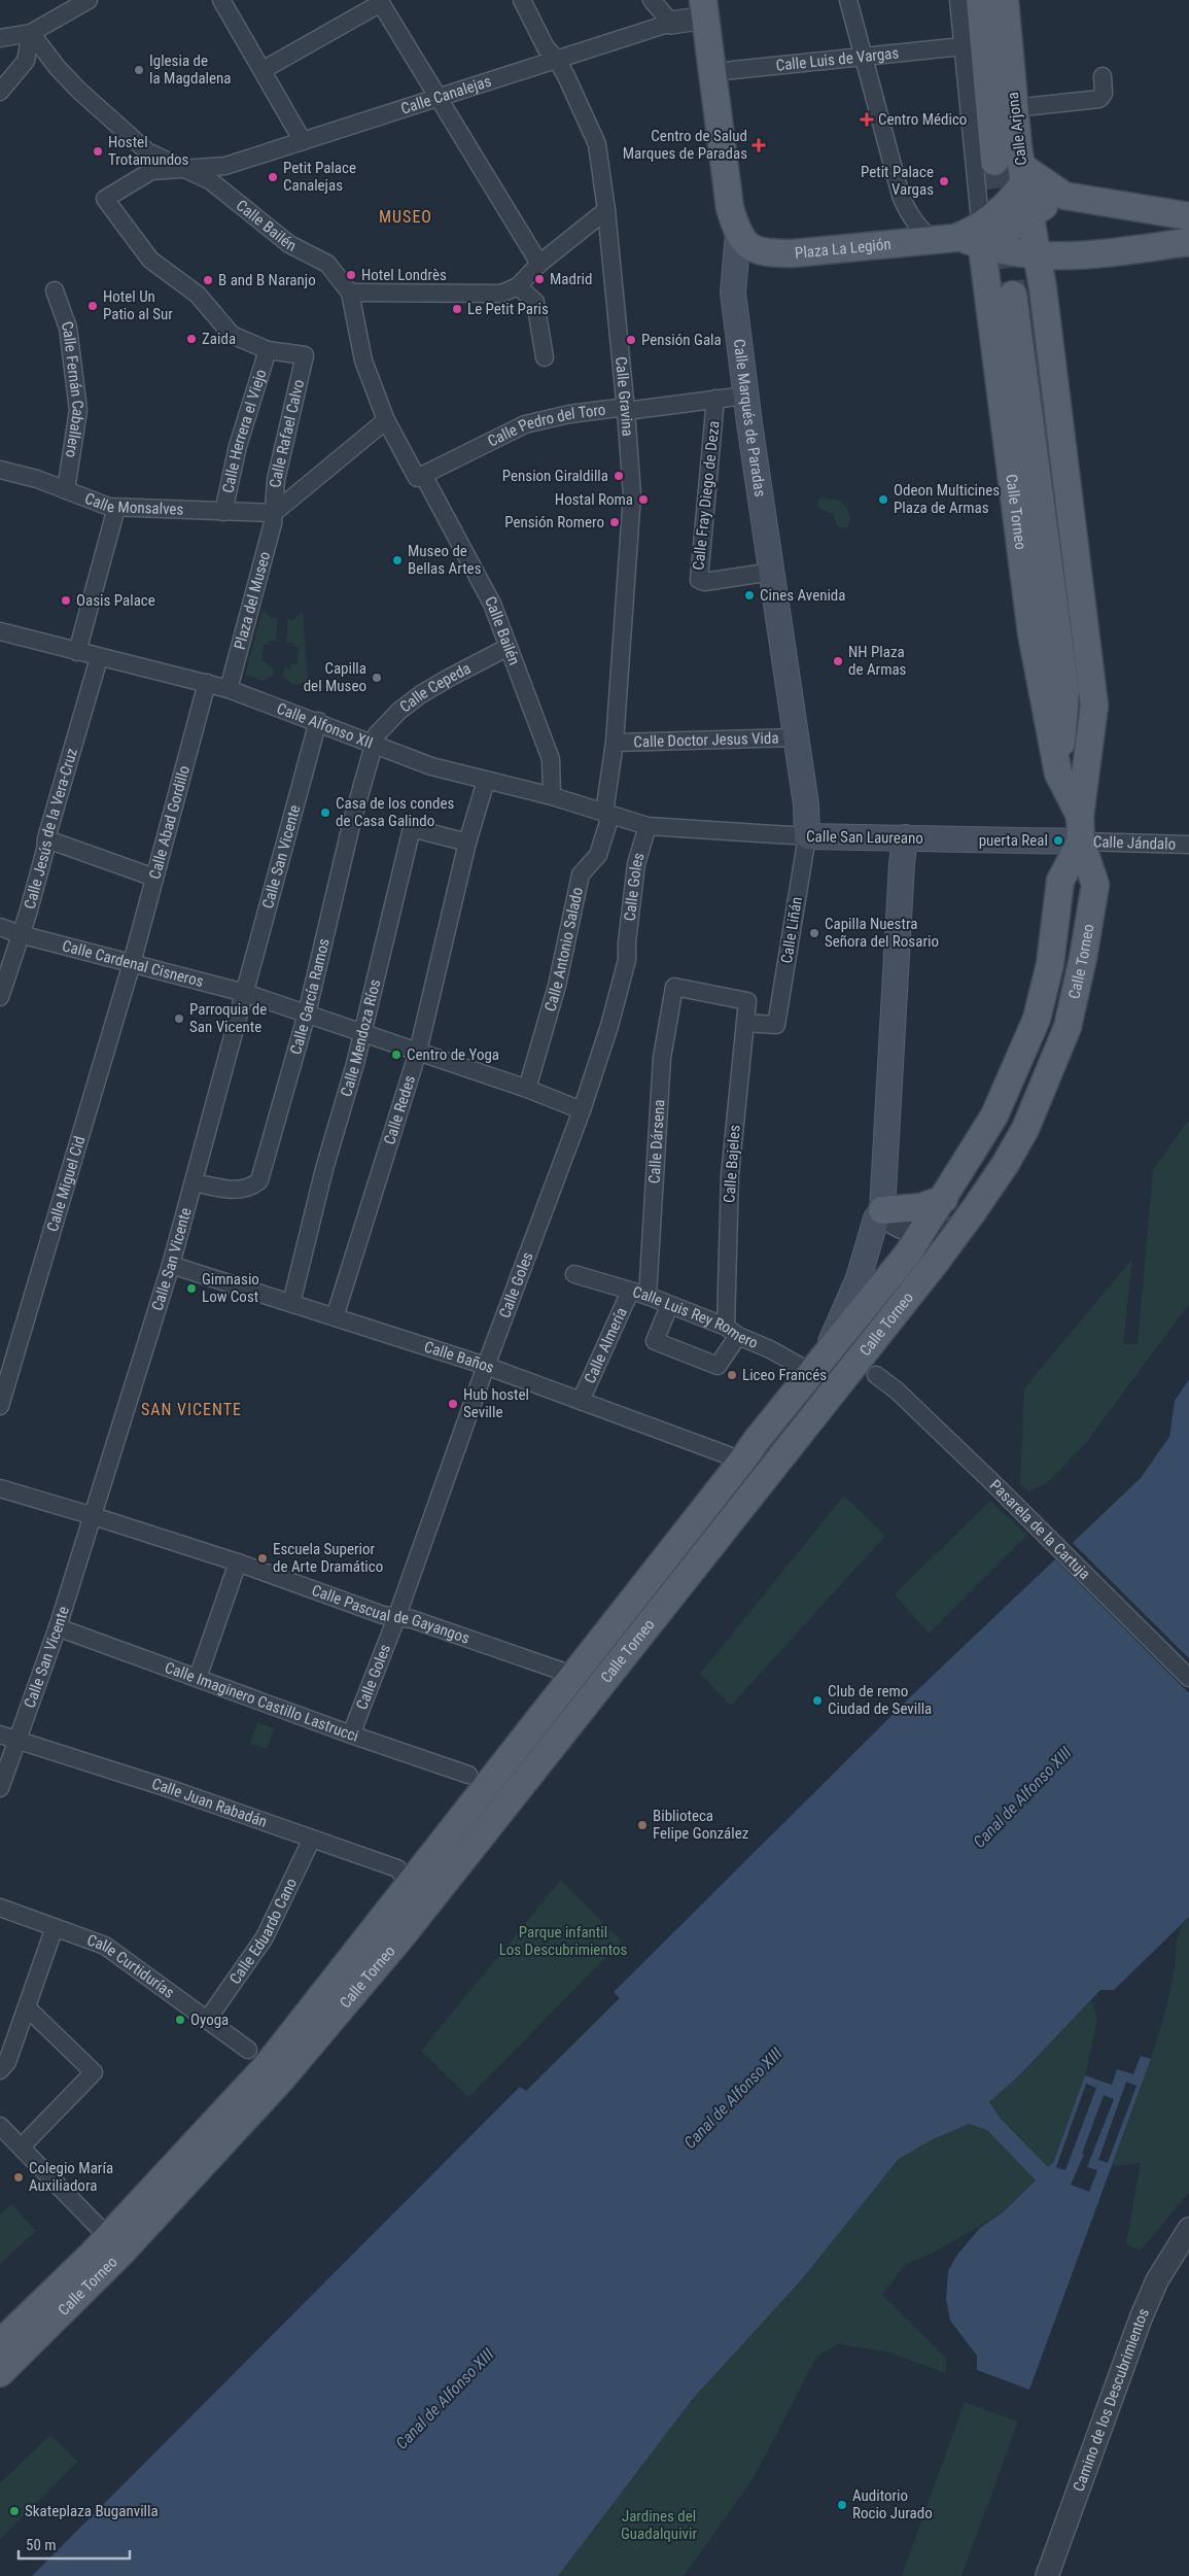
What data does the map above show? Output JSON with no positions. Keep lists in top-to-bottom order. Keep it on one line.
{"streets":{"main road":["Calle Arjona","Plaza La Legión","Calle Marqués de Paradas","Calle Torneo","Calle San Laureano"],"street":["Calle Luis de Vargas","Calle Canalejas","Calle Bailén","Calle Fernán Caballero","Calle Gravina","Calle Pedro del Toro","Calle Herrera el Viejo","Calle Rafael Calvo","Calle Fray Diego de Deza","Calle Monsalves","Plaza del Museo","Calle Cepeda","Calle Alfonso XII","Calle Doctor Jesus Vida","Calle Abad Gordillo","Calle Jesús de la Vera-Cruz","Calle Jándalo","Calle San Vicente","Calle Goles","Calle Liñán","Calle Antonio Salado","Calle Cardenal Cisneros","Calle García Ramos","Calle Mendoza Ríos","Calle Redes","Calle Dársena","Calle Bajeles","Calle Miguel Cid","Calle Luis Rey Romero","Calle Almería","Calle Baños","Pasarela de la Cartuja","Calle Pascual de Gayangos","Calle Imaginero Castillo Lastrucci","Calle Juan Rabadán","Calle Eduardo Cano","Calle Curtidurías","Camino de los Descubrimientos"]},"crossings":[["Calle Luis de Vargas","Calle Marqués de Paradas"],["Calle Canalejas","Calle Bailén"],["Calle Canalejas","Calle Gravina"],["Calle Canalejas","Calle Marqués de Paradas"],["Calle Canalejas","Calle Herrera el Viejo"],["Calle Canalejas","Calle Rafael Calvo"],["Calle Arjona","Calle Torneo"],["Calle Bailén","Calle Pedro del Toro"],["Calle Bailén","Calle Cepeda"],["Calle Bailén","Calle Alfonso XII"],["Plaza La Legión","Calle Marqués de Paradas"],["Calle Fernán Caballero","Calle Monsalves"],["Calle Gravina","Calle Pedro del Toro"],["Calle Gravina","Calle Alfonso XII"],["Calle Gravina","Calle Doctor Jesus Vida"],["Calle Gravina","Calle Antonio Salado"],["Calle Marqués de Paradas","Calle Pedro del Toro"],["Calle Marqués de Paradas","Calle Fray Diego de Deza"],["Calle Marqués de Paradas","Calle Doctor Jesus Vida"],["Calle Marqués de Paradas","Calle San Laureano"],["Calle Marqués de Paradas","Calle Liñán"],["Calle Pedro del Toro","Calle Fray Diego de Deza"],["Calle Herrera el Viejo","Calle Rafael Calvo"],["Calle Herrera el Viejo","Calle Monsalves"],["Calle Rafael Calvo","Calle Monsalves"],["Calle Rafael Calvo","Plaza del Museo"],["Calle Monsalves","Plaza del Museo"],["Calle Torneo","Calle San Laureano"],["Calle Torneo","Calle Jándalo"],["Calle Torneo","Calle Luis Rey Romero"],["Calle Torneo","Calle Baños"],["Calle Torneo","Pasarela de la Cartuja"],["Calle Torneo","Calle Pascual de Gayangos"],["Calle Torneo","Calle Juan Rabadán"],["Plaza del Museo","Calle Alfonso XII"],["Calle Cepeda","Calle Alfonso XII"],["Calle Cepeda","Calle García Ramos"],["Calle Alfonso XII","Calle Abad Gordillo"],["Calle Alfonso XII","Calle Jesús de la Vera-Cruz"],["Calle Alfonso XII","Calle San Laureano"],["Calle Alfonso XII","Calle San Vicente"],["Calle Alfonso XII","Calle Goles"],["Calle Alfonso XII","Calle Antonio Salado"],["Calle Alfonso XII","Calle García Ramos"],["Calle Alfonso XII","Calle Redes"],["Calle Abad Gordillo","Calle Cardenal Cisneros"],["Calle Abad Gordillo","Calle Miguel Cid"],["Calle Jesús de la Vera-Cruz","Calle Cardenal Cisneros"],["Calle San Laureano","Calle Jándalo"],["Calle San Laureano","Calle Goles"],["Calle San Laureano","Calle Liñán"],["Calle San Vicente","Calle Cardenal Cisneros"],["Calle San Vicente","Calle García Ramos"],["Calle San Vicente","Calle Baños"],["Calle San Vicente","Calle Pascual de Gayangos"],["Calle San Vicente","Calle Imaginero Castillo Lastrucci"],["Calle San Vicente","Calle Juan Rabadán"],["Calle Goles","Calle Cardenal Cisneros"],["Calle Goles","Calle Baños"],["Calle Goles","Calle Pascual de Gayangos"],["Calle Goles","Calle Imaginero Castillo Lastrucci"],["Calle Liñán","Calle Bajeles"],["Calle Antonio Salado","Calle Cardenal Cisneros"],["Calle Cardenal Cisneros","Calle García Ramos"],["Calle Cardenal Cisneros","Calle Mendoza Ríos"],["Calle Cardenal Cisneros","Calle Redes"],["Calle Cardenal Cisneros","Calle Miguel Cid"],["Calle Mendoza Ríos","Calle Redes"],["Calle Mendoza Ríos","Calle Baños"],["Calle Redes","Calle Baños"],["Calle Dársena","Calle Bajeles"],["Calle Dársena","Calle Luis Rey Romero"],["Calle Bajeles","Calle Luis Rey Romero"],["Calle Luis Rey Romero","Calle Almería"],["Calle Almería","Calle Baños"],["Calle Juan Rabadán","Calle Eduardo Cano"],["Calle Eduardo Cano","Calle Curtidurías"]],"districts":["MUSEO","SAN VICENTE"],"water":["Canal de Alfonso XIII"],"parks":["Parque infantil Los Descubrimientos","Jardines del Guadalquivir"],"places":{"other":["Iglesia de la Magdalena","Hostel Trotamundos","Petit Palace Canalejas","Petit Palace Vargas","Hotel Londrès","Madrid","B and B Naranjo","Hotel Un Patio al Sur","Le Petit Paris","Zaida","Pensión Gala","Pension Giraldilla","Hostal Roma","Odeon Multicines Plaza de Armas","Pensión Romero","Museo de Bellas Artes","Cines Avenida","Oasis Palace","NH Plaza de Armas","Capilla del Museo","Casa de los condes de Casa Galindo","puerta Real","Capilla Nuestra Señora del Rosario","Parroquia de San Vicente","Centro de Yoga","Gimnasio Low Cost","Liceo Francés","Hub hostel Seville","Escuela Superior de Arte Dramático","Club de remo Ciudad de Sevilla","Biblioteca Felipe González","Oyoga","Colegio María Auxiliadora","Auditorio Rocio Jurado","Skateplaza Buganvilla"],"health":["Centro Médico","Centro de Salud Marques de Paradas"]},"scale_bar":"50 m"}
